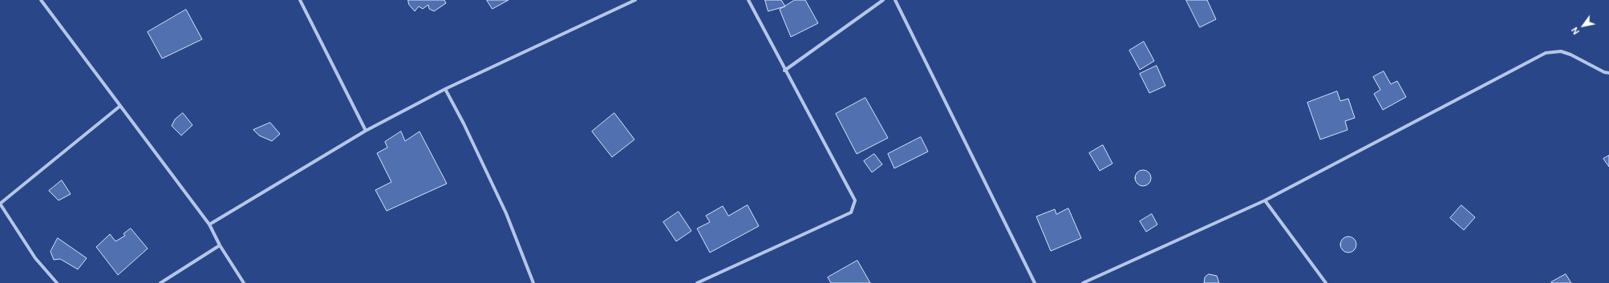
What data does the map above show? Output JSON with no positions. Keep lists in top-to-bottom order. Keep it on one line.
{"north":"bottom left"}
